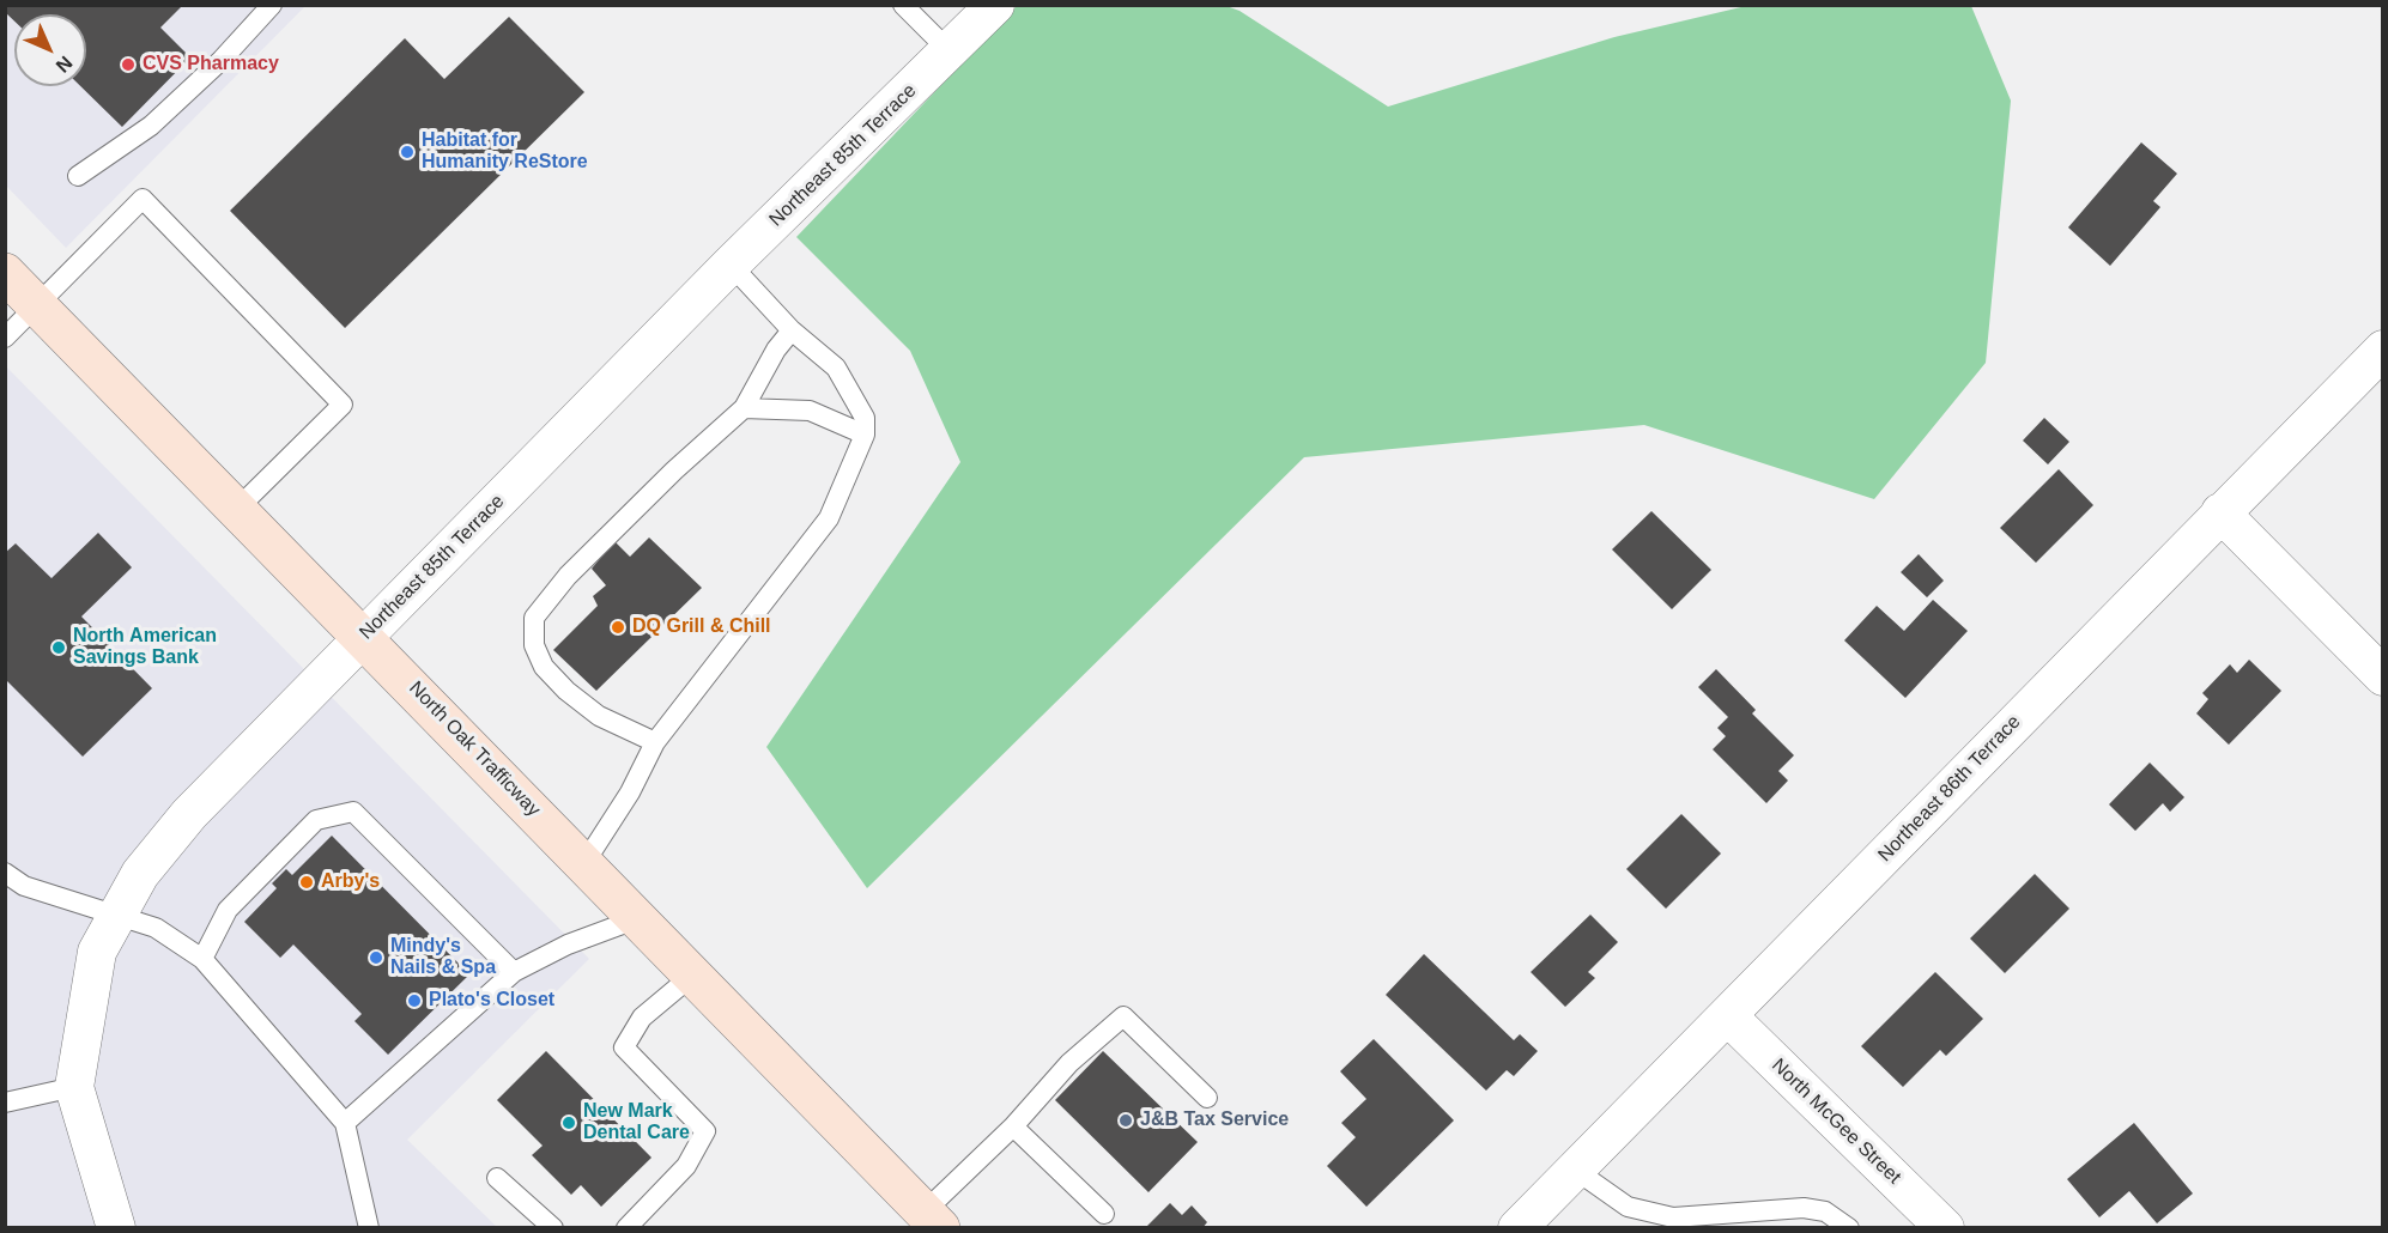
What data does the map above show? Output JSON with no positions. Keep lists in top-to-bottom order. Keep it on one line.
{"streets":{"main road":["North Oak Trafficway"],"street":["Northeast 85th Terrace","Northeast 86th Terrace","North McGee Street"]},"crossings":[["Northeast 85th Terrace","North Oak Trafficway"],["Northeast 86th Terrace","North McGee Street"]],"places":["CVS Pharmacy","Habitat for Humanity ReStore","DQ Grill & Chill","North American Savings Bank","Arby's","Mindy's Nails & Spa","Plato's Closet","J&B Tax Service","New Mark Dental Care"],"north":"bottom right"}
